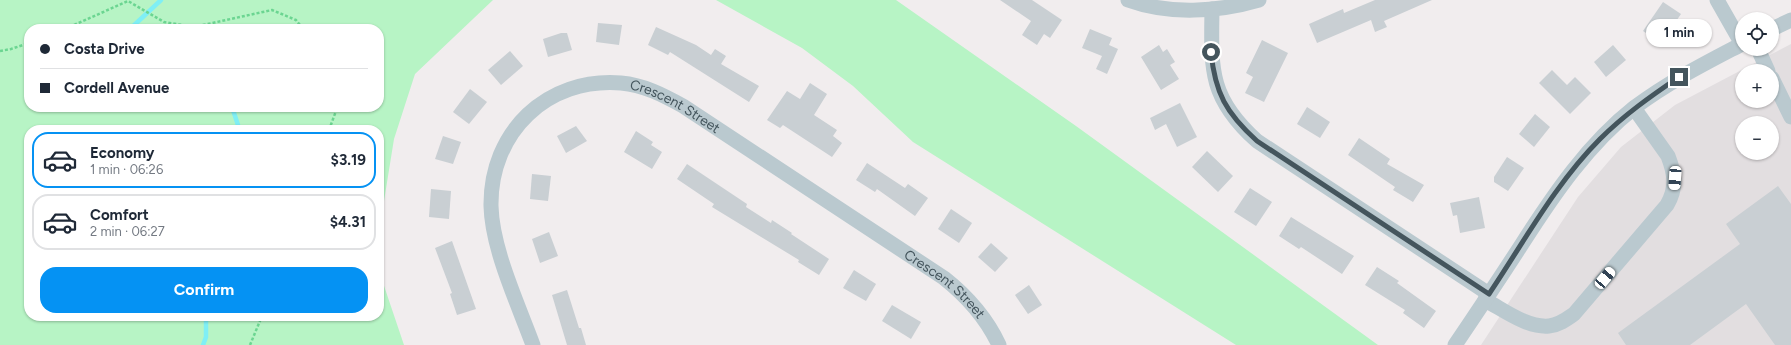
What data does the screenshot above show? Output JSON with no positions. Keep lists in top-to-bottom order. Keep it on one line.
{"streets":{"street":["Crescent Street"]},"page":{"map_buttons":["+","−"],"bubble":"1 min","banner":["Costa Drive","Cordell Avenue"],"list":[{"name":"Economy","note":"1 min · 06:26","value":"$3.19"},{"name":"Comfort","note":"2 min · 06:27","value":"$4.31"}],"buttons":"Confirm"}}
